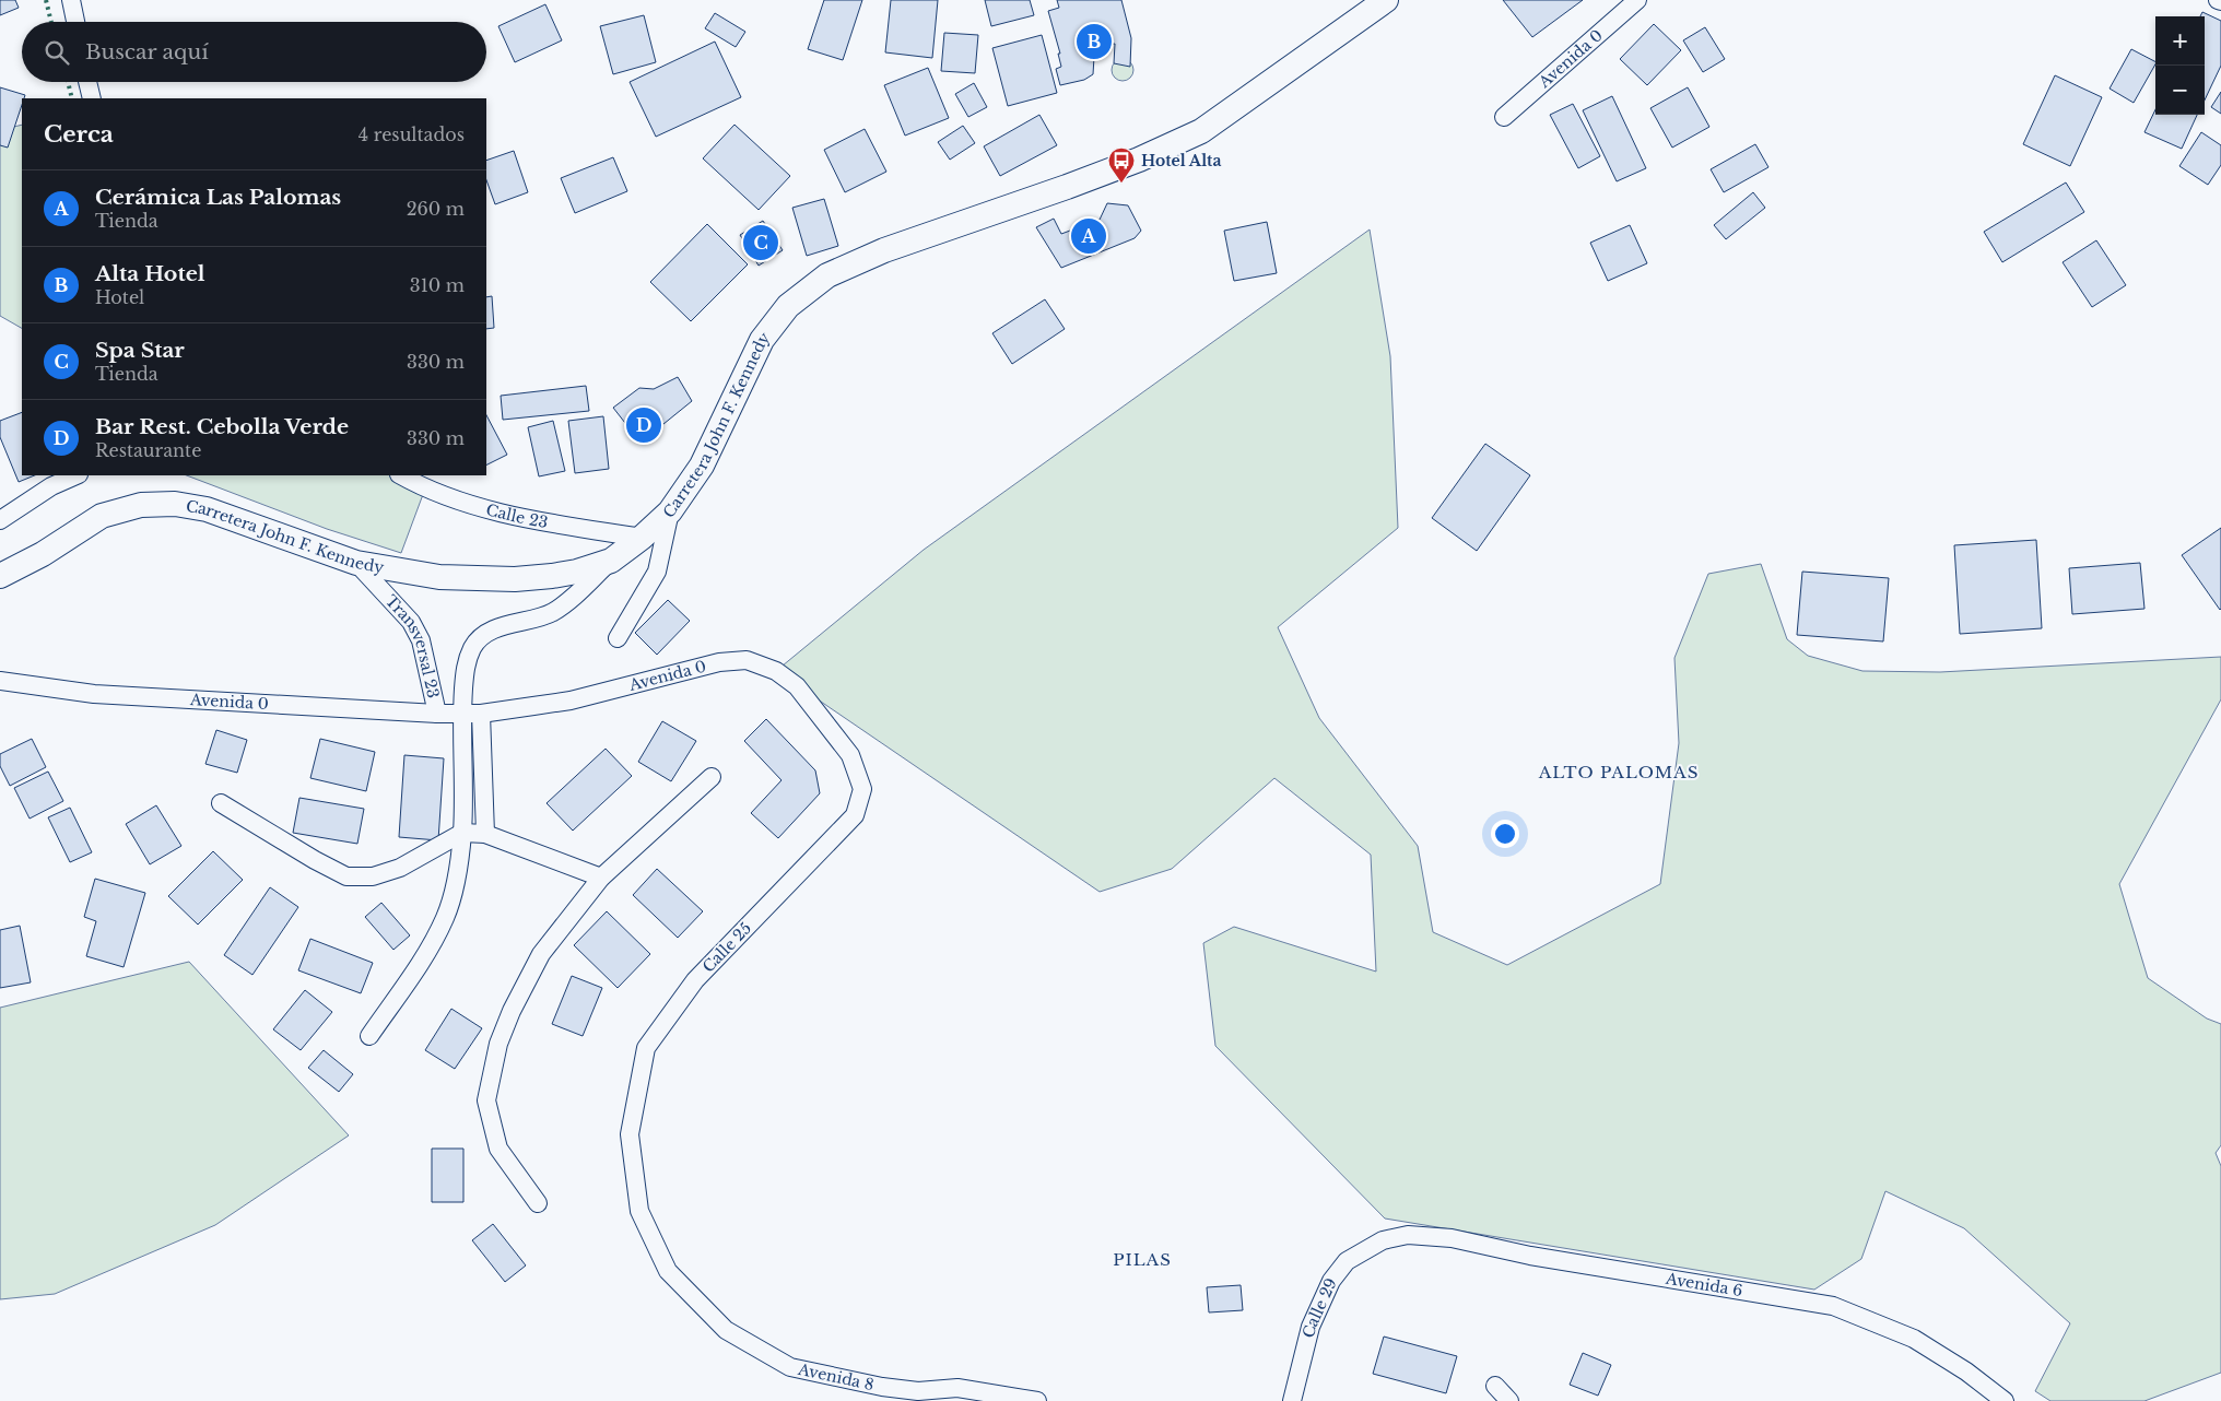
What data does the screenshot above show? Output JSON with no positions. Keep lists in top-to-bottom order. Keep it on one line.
{"streets":{"main road":["Carretera John F. Kennedy"],"street":["Avenida 0","Calle 23","Transversal 23","Calle 25","Avenida 6","Calle 29","Avenida 8"]},"crossings":[["Avenida 0","Transversal 23"],["Avenida 0","Calle 25"],["Carretera John F. Kennedy","Calle 23"],["Carretera John F. Kennedy","Transversal 23"],["Calle 25","Avenida 8"],["Avenida 6","Calle 29"]],"districts":["ALTO PALOMAS","PILAS"],"places":{"bus stop":["Hotel Alta"]},"page":{"map_buttons":["+","−"],"pins":["B","A","C","D"],"search":"Buscar aquí","heading":["Cerca","4 resultados"],"list":[{"mark":"A","name":"Cerámica Las Palomas","note":"Tienda","value":"260 m"},{"mark":"B","name":"Alta Hotel","note":"Hotel","value":"310 m"},{"mark":"C","name":"Spa Star","note":"Tienda","value":"330 m"},{"mark":"D","name":"Bar Rest. Cebolla Verde","note":"Restaurante","value":"330 m"}]}}
